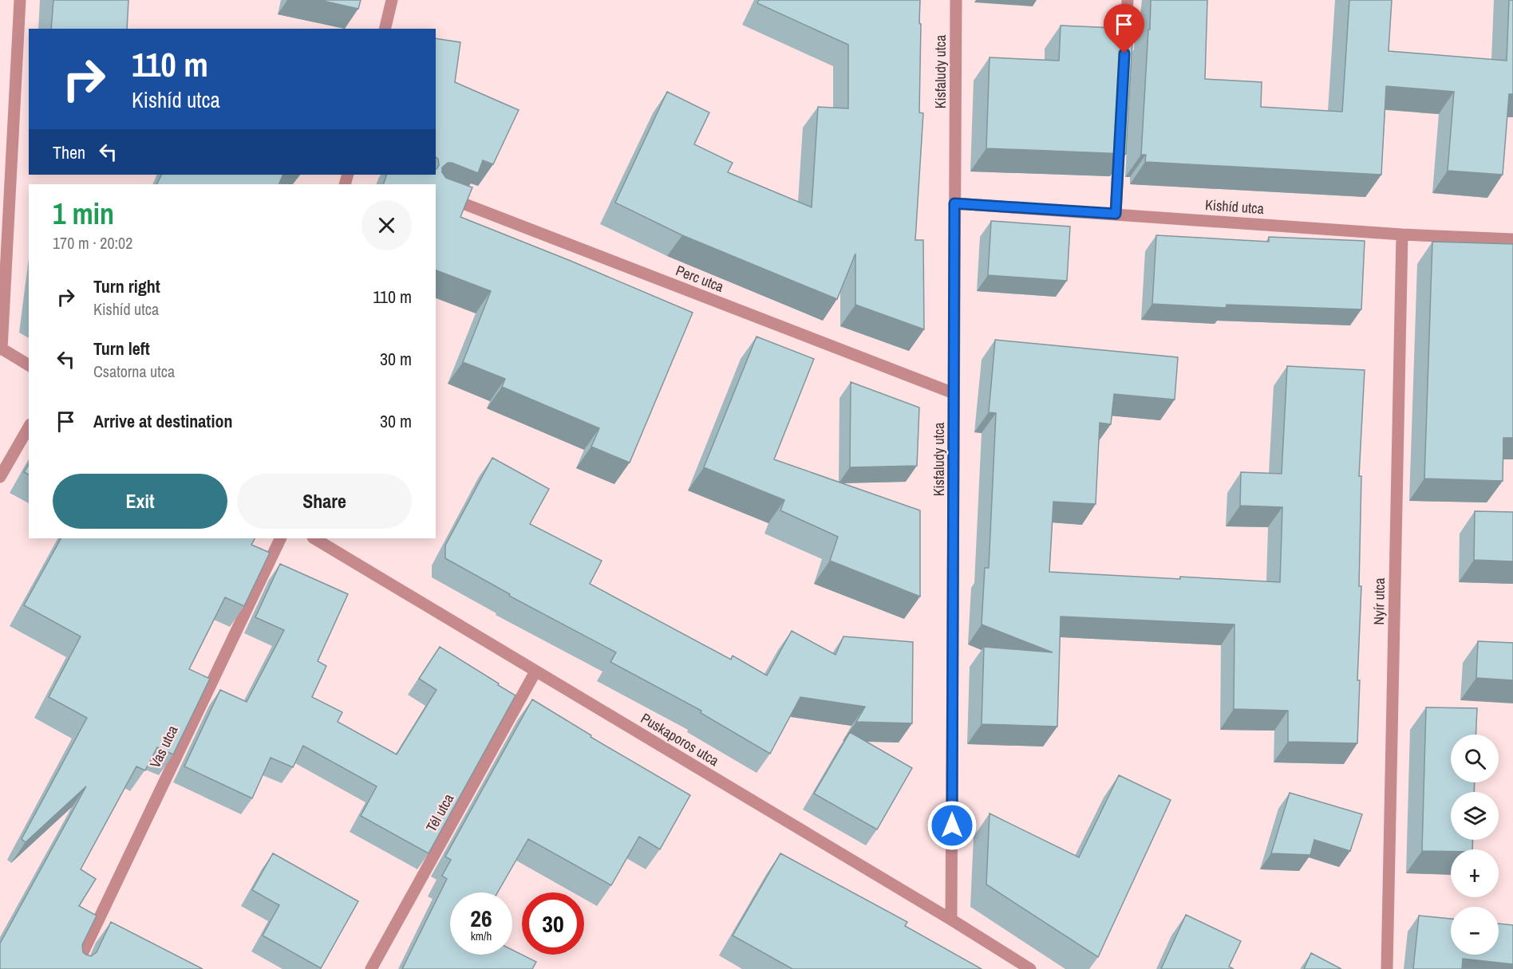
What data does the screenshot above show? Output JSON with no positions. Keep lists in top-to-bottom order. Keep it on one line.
{"streets":{"street":["Kisfaludy utca","Kishíd utca","Perc utca","Nyír utca","Puskaporos utca","Vas utca","Tél utca"]},"crossings":[["Kisfaludy utca","Kishíd utca"],["Kisfaludy utca","Perc utca"],["Kisfaludy utca","Puskaporos utca"],["Kishíd utca","Nyír utca"],["Puskaporos utca","Tél utca"]],"page":{"turn":["110 m","Kishíd utca"],"then":"Then","heading":["1 min","170 m · 20:02"],"list":[{"name":"Turn right","note":"Kishíd utca","value":"110 m"},{"name":"Turn left","note":"Csatorna utca","value":"30 m"},{"name":"Arrive at destination","value":"30 m"}],"buttons":["Exit","Share"],"map_buttons":["+","−"],"speed":"26 km/h","limit":"30"}}
